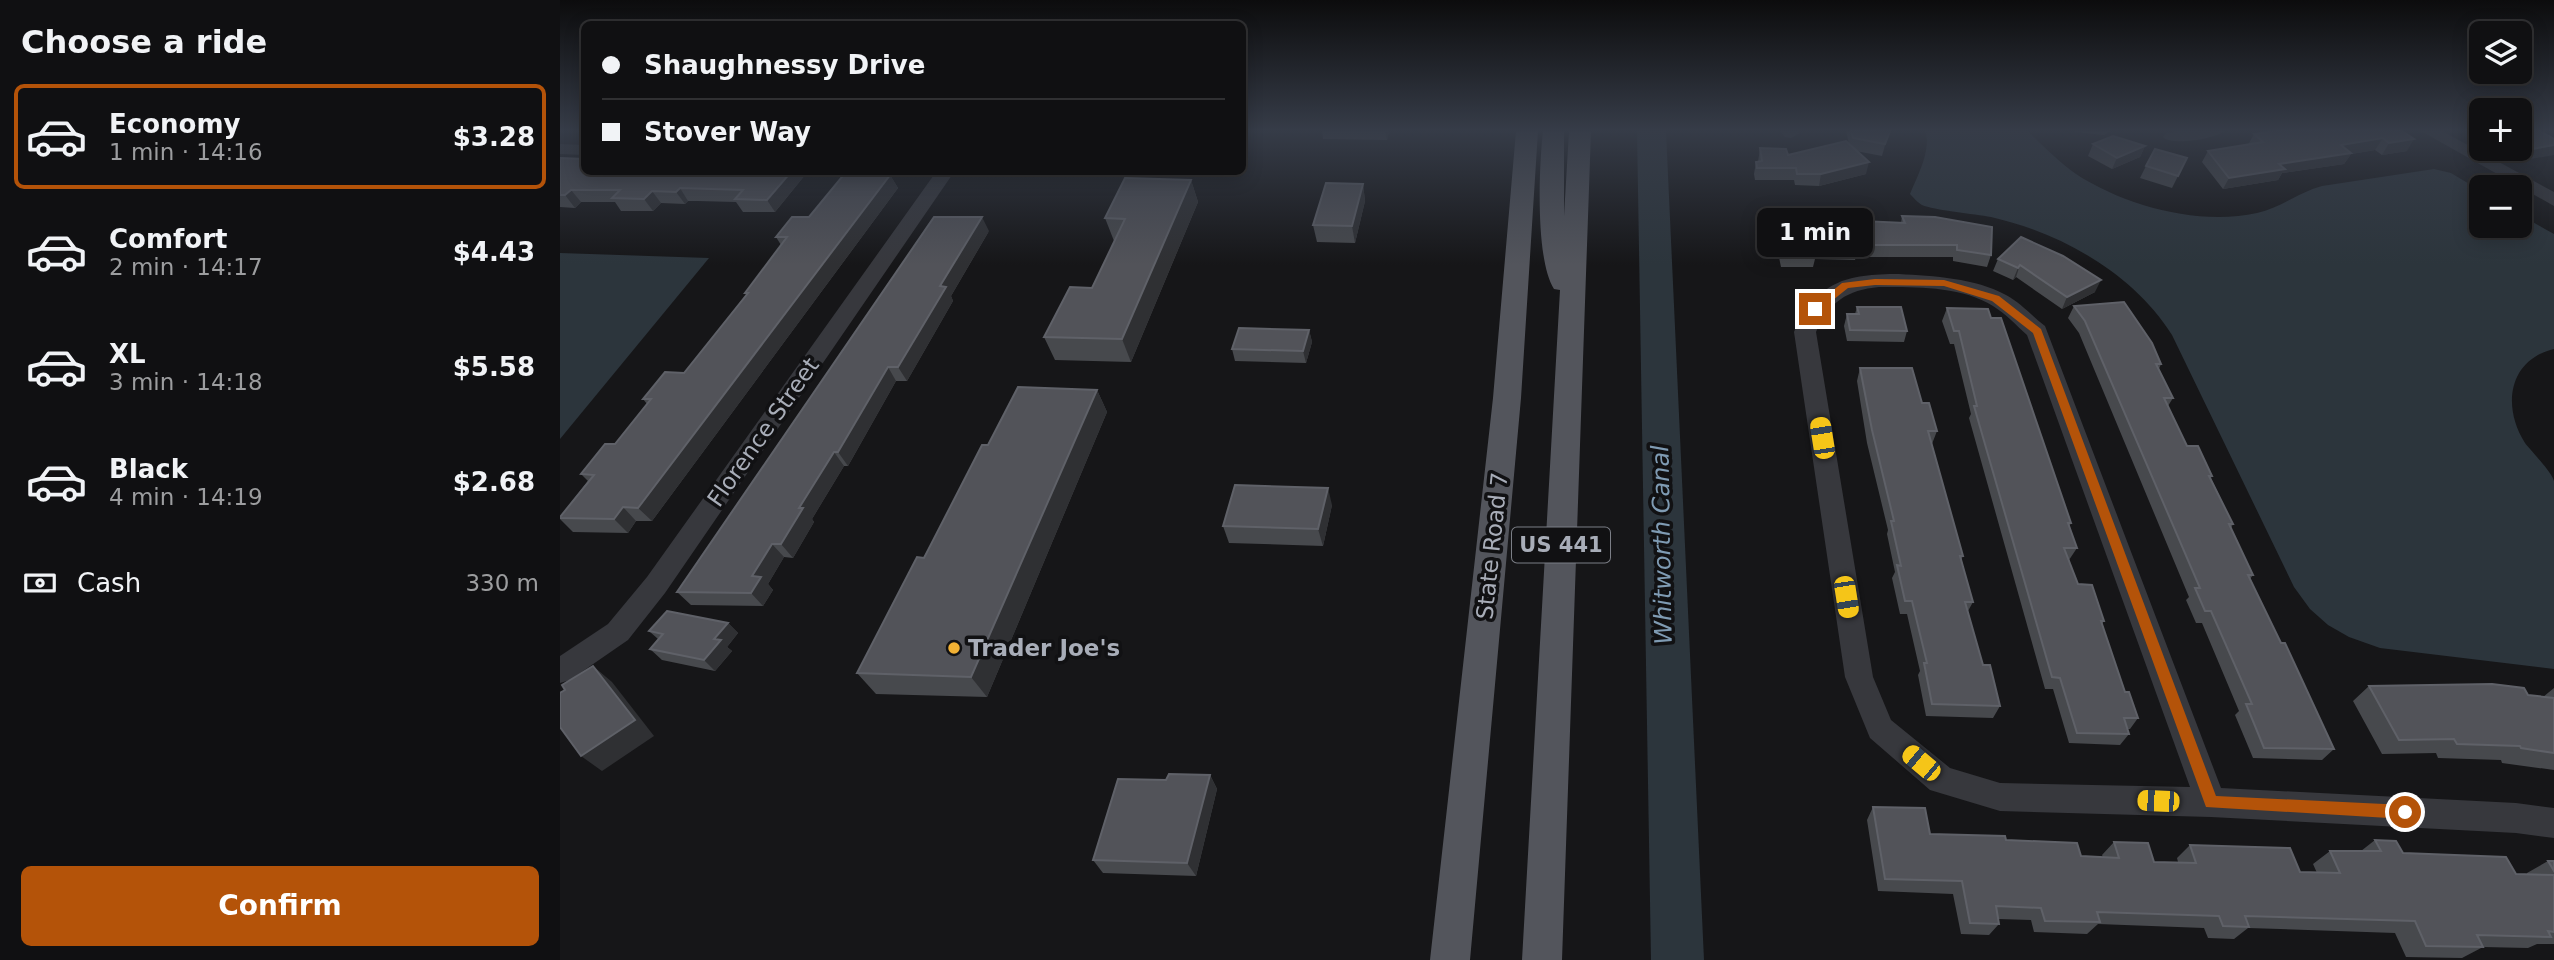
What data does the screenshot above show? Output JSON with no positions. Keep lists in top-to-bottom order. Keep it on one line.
{"streets":{"main road":["US 441","State Road 7"],"street":["Florence Street"]},"water":["Whitworth Canal"],"places":["Trader Joe's"],"page":{"heading":"Choose a ride","map_buttons":["+","−"],"banner":["Shaughnessy Drive","Stover Way"],"list":[{"name":"Economy","note":"1 min · 14:16","value":"$3.28"},{"name":"Comfort","note":"2 min · 14:17","value":"$4.43"},{"name":"XL","note":"3 min · 14:18","value":"$5.58"},{"name":"Black","note":"4 min · 14:19","value":"$2.68"}],"bubble":"1 min","pay":["Cash","330 m"],"buttons":"Confirm"}}
